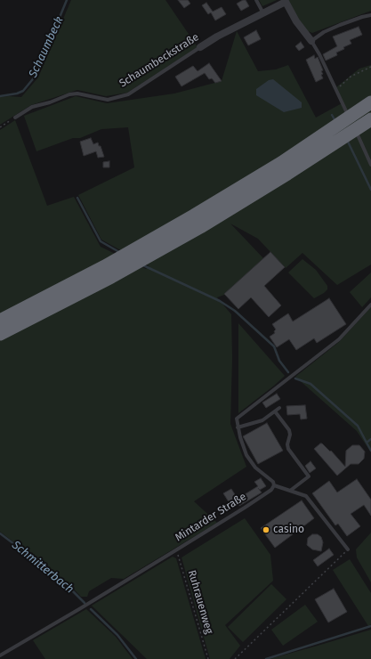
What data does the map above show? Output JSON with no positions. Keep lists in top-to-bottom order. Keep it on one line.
{"streets":{"street":["Schaumbeckstraße"],"lane":["Mintarder Straße"],"path":["Ruhrauenweg"]},"crossings":[["Mintarder Straße","Ruhrauenweg"]],"water":["Schaumbeck","Schmitterbach"],"places":["casino"]}
